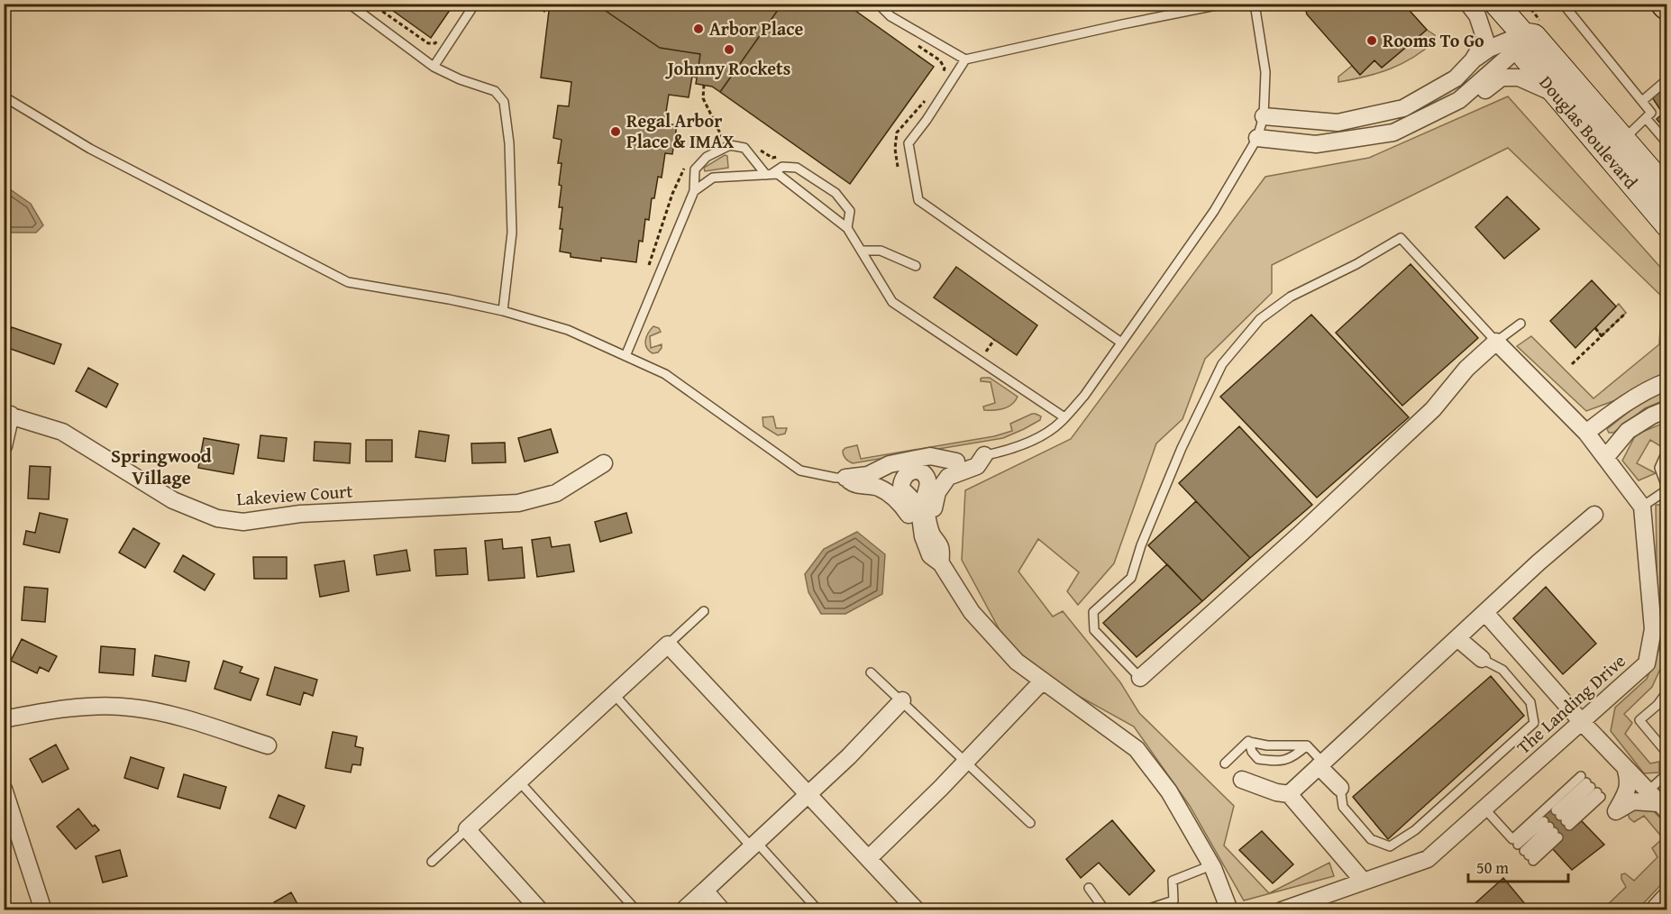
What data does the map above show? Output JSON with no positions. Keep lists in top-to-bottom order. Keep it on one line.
{"streets":{"main road":["Douglas Boulevard"],"street":["Lakeview Court","The Landing Drive"]},"districts":["Springwood Village"],"places":["Arbor Place","Rooms To Go","Johnny Rockets","Regal Arbor Place & IMAX"],"scale_bar":"50 m"}
